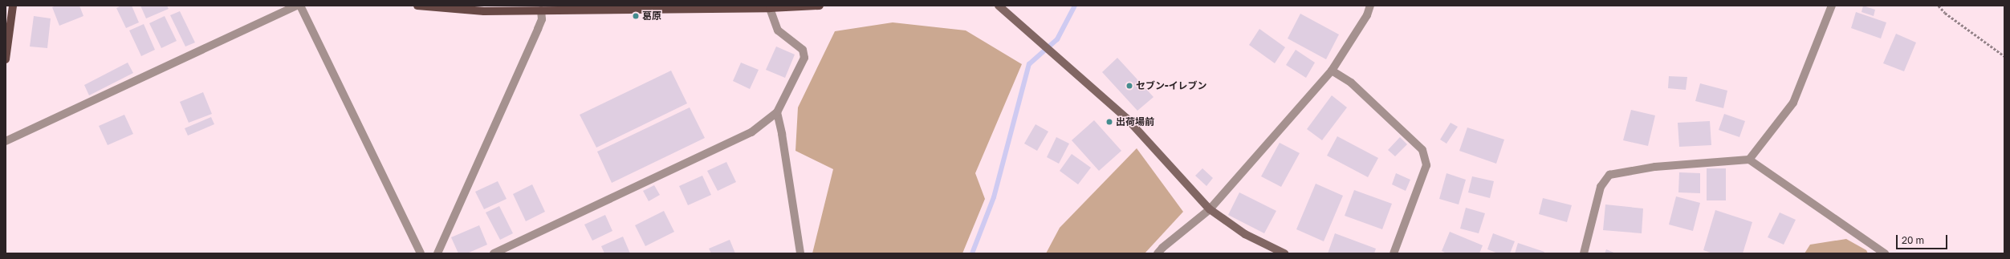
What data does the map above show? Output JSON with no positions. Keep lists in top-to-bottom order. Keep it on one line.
{"places":["葛原","セブン-イレブン","出荷場前"],"scale_bar":"20 m"}
